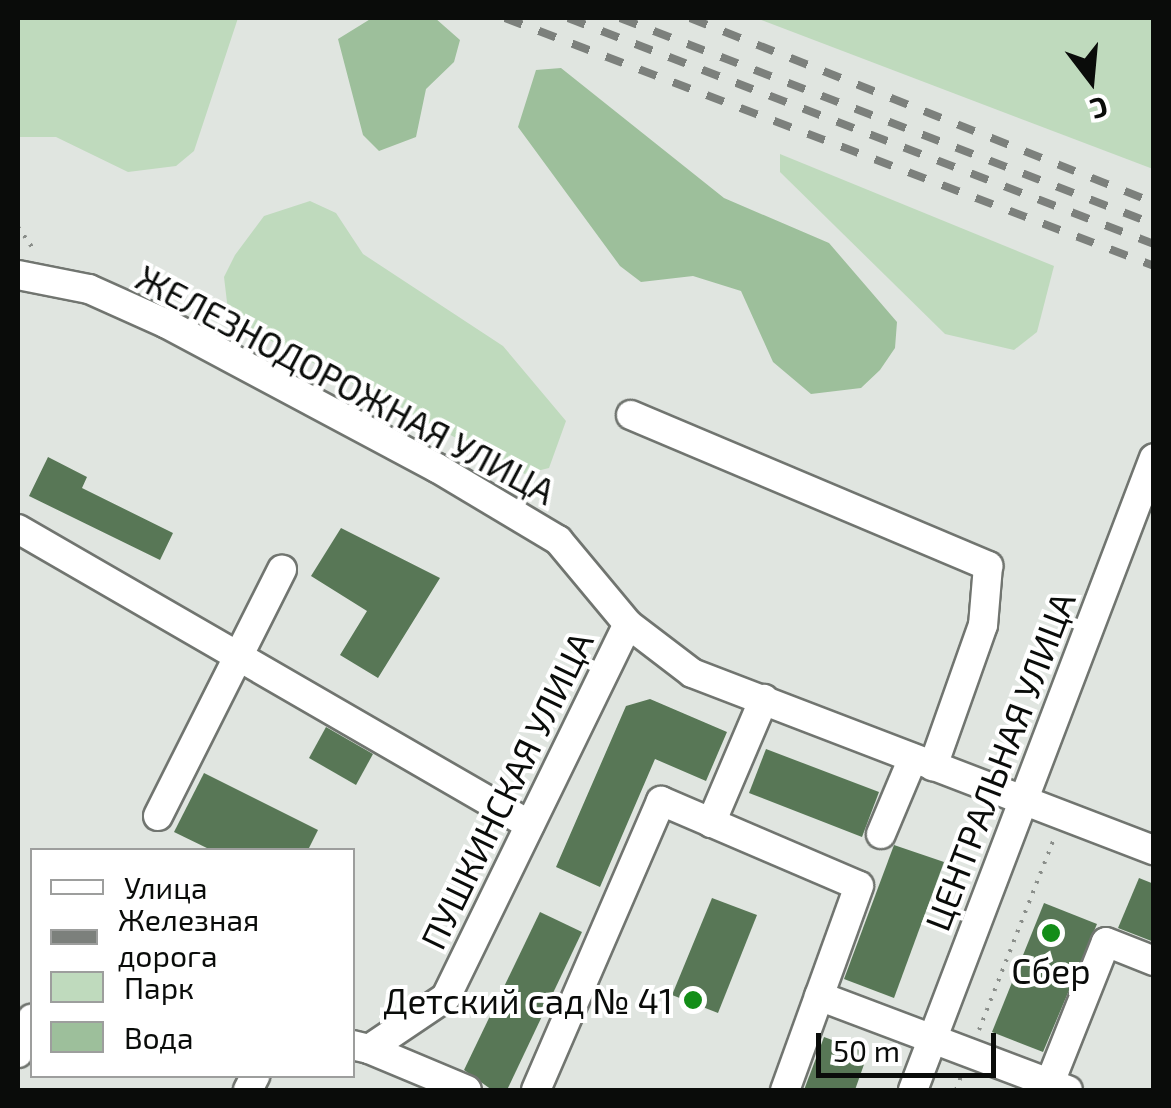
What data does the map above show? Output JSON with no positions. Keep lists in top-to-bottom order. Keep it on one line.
{"streets":{"street":["ЖЕЛЕЗНОДОРОЖНАЯ УЛИЦА","ЦЕНТРАЛЬНАЯ УЛИЦА","ПУШКИНСКАЯ УЛИЦА"]},"crossings":[["ЖЕЛЕЗНОДОРОЖНАЯ УЛИЦА","ЦЕНТРАЛЬНАЯ УЛИЦА"],["ЖЕЛЕЗНОДОРОЖНАЯ УЛИЦА","ПУШКИНСКАЯ УЛИЦА"]],"places":["Сбер","Детский сад № 41"],"legend":["Улица","Железная дорога","Парк","Вода"],"scale_bar":"50 m","north":"bottom"}
